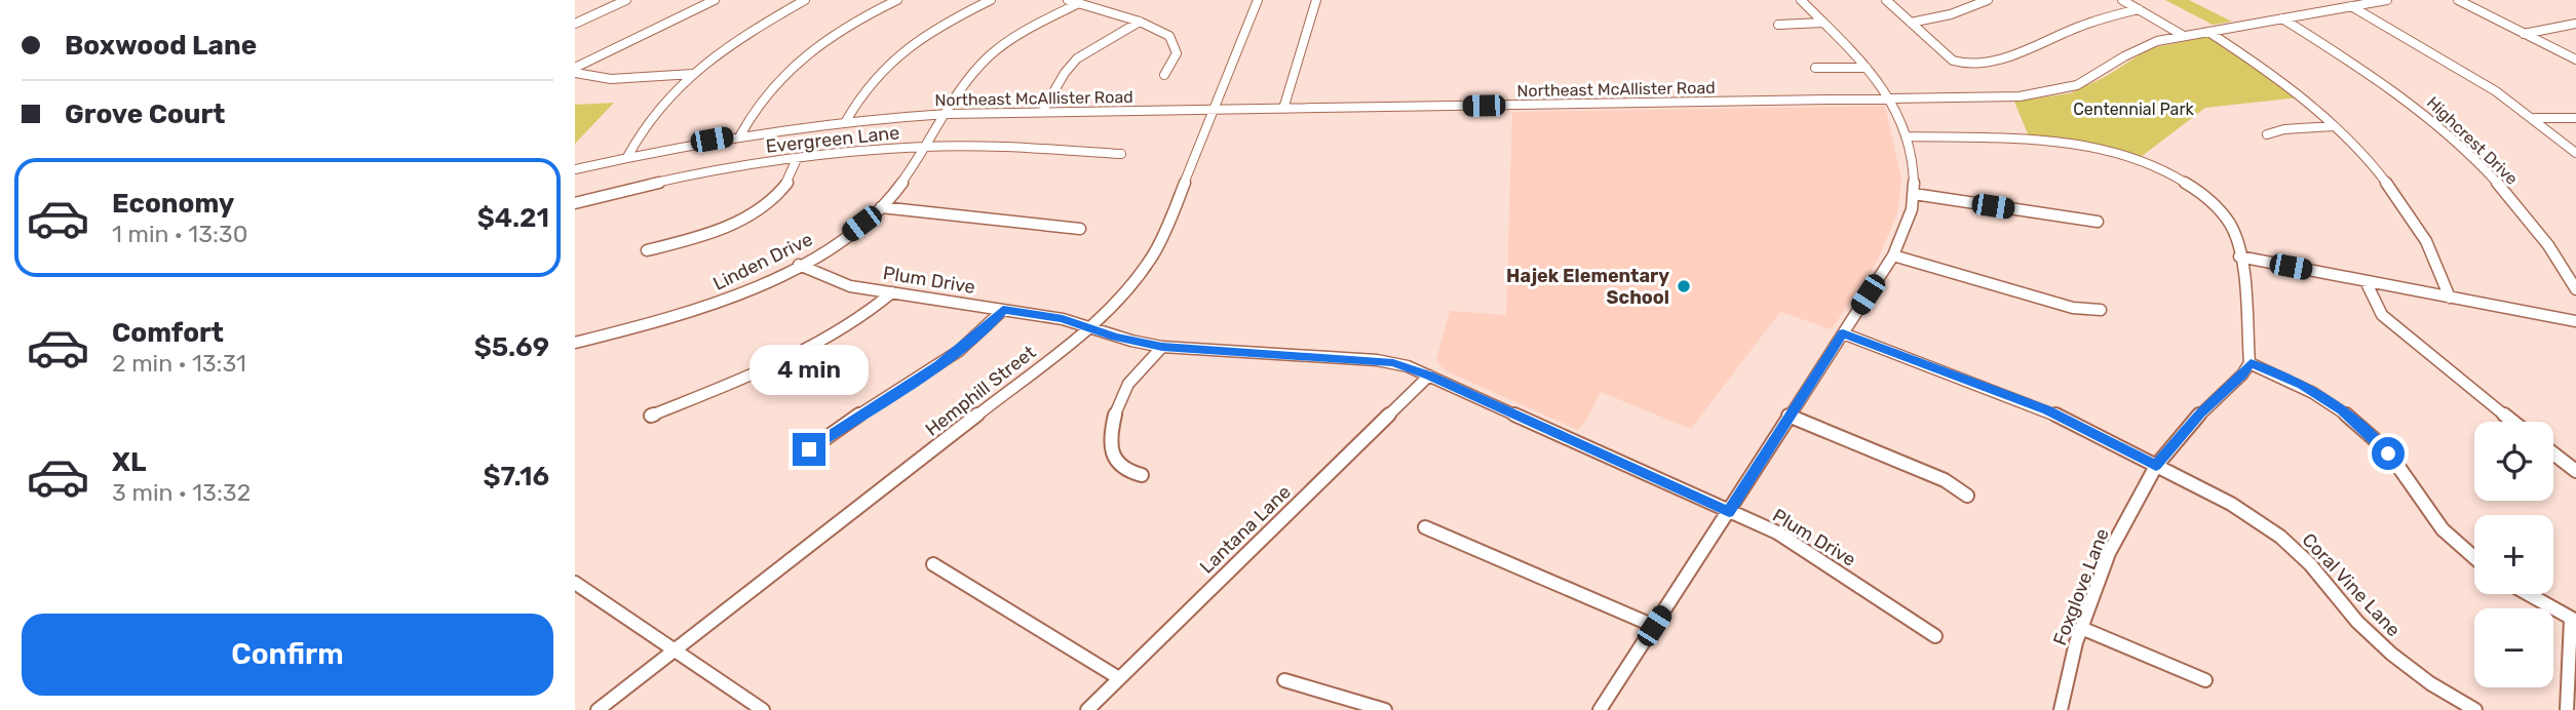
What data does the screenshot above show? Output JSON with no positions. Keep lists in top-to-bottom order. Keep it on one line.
{"streets":{"street":["Northeast McAllister Road","Evergreen Lane","Highcrest Drive","Linden Drive","Plum Drive","Hemphill Street","Lantana Lane","Coral Vine Lane","Foxglove Lane"]},"crossings":[["Northeast McAllister Road","Highcrest Drive"],["Northeast McAllister Road","Linden Drive"],["Northeast McAllister Road","Hemphill Street"],["Evergreen Lane","Linden Drive"],["Linden Drive","Plum Drive"],["Plum Drive","Hemphill Street"],["Plum Drive","Lantana Lane"],["Coral Vine Lane","Foxglove Lane"]],"parks":["Centennial Park"],"places":["Hajek Elementary School"],"page":{"banner":["Boxwood Lane","Grove Court"],"list":[{"name":"Economy","note":"1 min · 13:30","value":"$4.21"},{"name":"Comfort","note":"2 min · 13:31","value":"$5.69"},{"name":"XL","note":"3 min · 13:32","value":"$7.16"}],"bubble":"4 min","map_buttons":["+","−"],"buttons":"Confirm"}}
